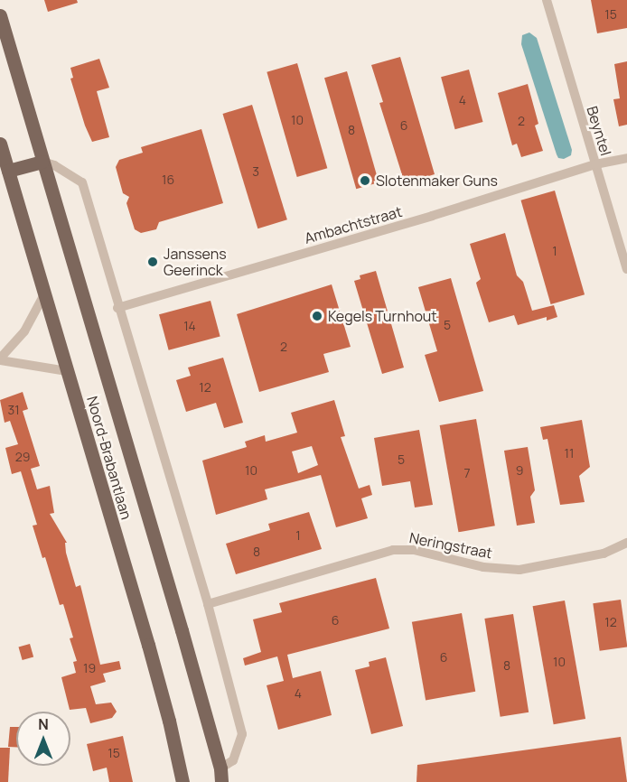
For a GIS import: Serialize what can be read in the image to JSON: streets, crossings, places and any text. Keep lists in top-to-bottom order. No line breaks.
{"streets":{"main road":["Noord-Brabantlaan"],"street":["Beyntel","Ambachtstraat","Neringstraat"]},"crossings":[["Beyntel","Ambachtstraat"],["Ambachtstraat","Noord-Brabantlaan"],["Noord-Brabantlaan","Neringstraat"]],"places":["Slotenmaker Guns","Janssens Geerinck","Kegels Turnhout"],"house_numbers":["15","4","10","2","6","8","3","16","1","5","14","2","12","31","11","29","5","10","9","7","1","8","6","12","6","10","8","19","4","15"],"north":"top"}
